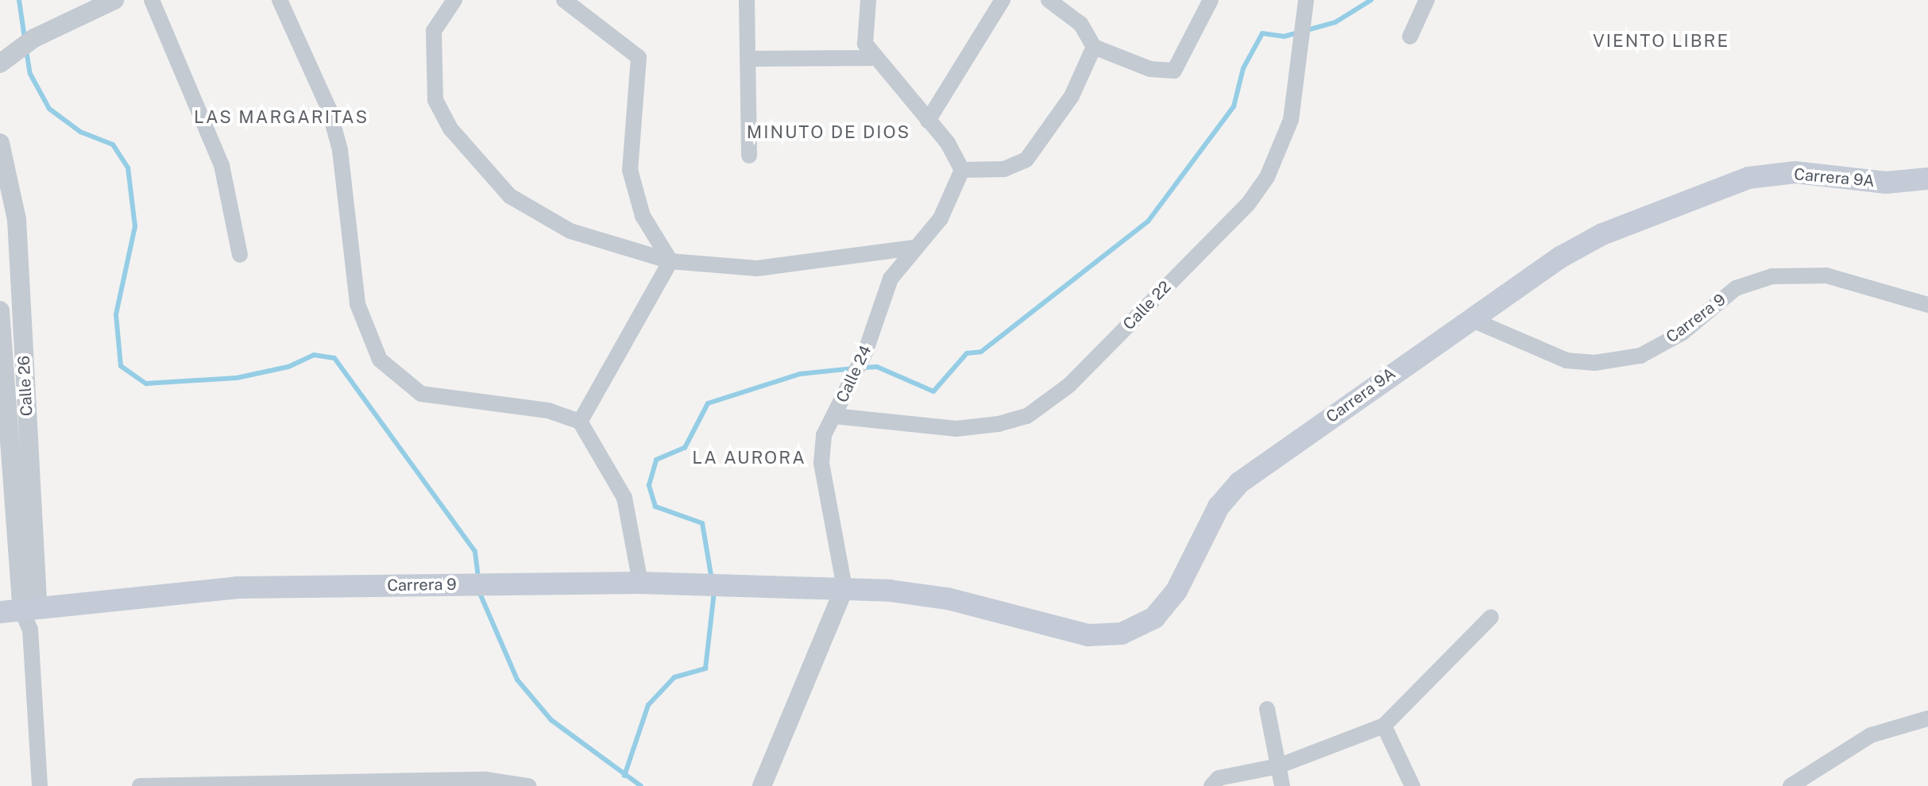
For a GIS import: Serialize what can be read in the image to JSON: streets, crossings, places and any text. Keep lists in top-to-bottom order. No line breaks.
{"streets":{"main road":["Carrera 9A","Carrera 9"],"street":["Calle 22","Calle 24","Calle 26"]},"crossings":[["Carrera 9A","Carrera 9"],["Carrera 9A","Calle 24"],["Calle 22","Calle 24"],["Carrera 9","Calle 24"],["Carrera 9","Calle 26"]],"districts":["VIENTO LIBRE","LAS MARGARITAS","MINUTO DE DIOS","LA AURORA"]}
